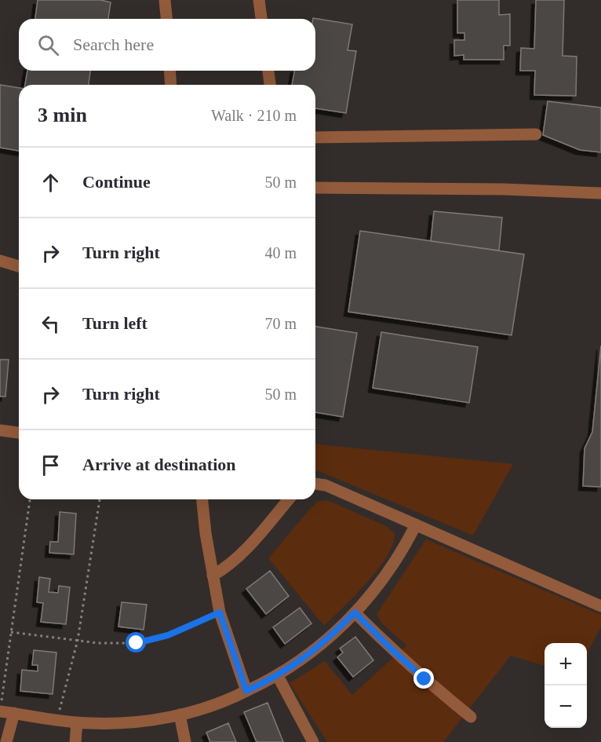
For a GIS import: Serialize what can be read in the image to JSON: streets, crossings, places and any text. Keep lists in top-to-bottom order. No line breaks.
{"page":{"search":"Search here","heading":["3 min","Walk · 210 m"],"list":[["Continue","50 m"],["Turn right","40 m"],["Turn left","70 m"],["Turn right","50 m"],"Arrive at destination"],"map_buttons":["+","−"]}}
